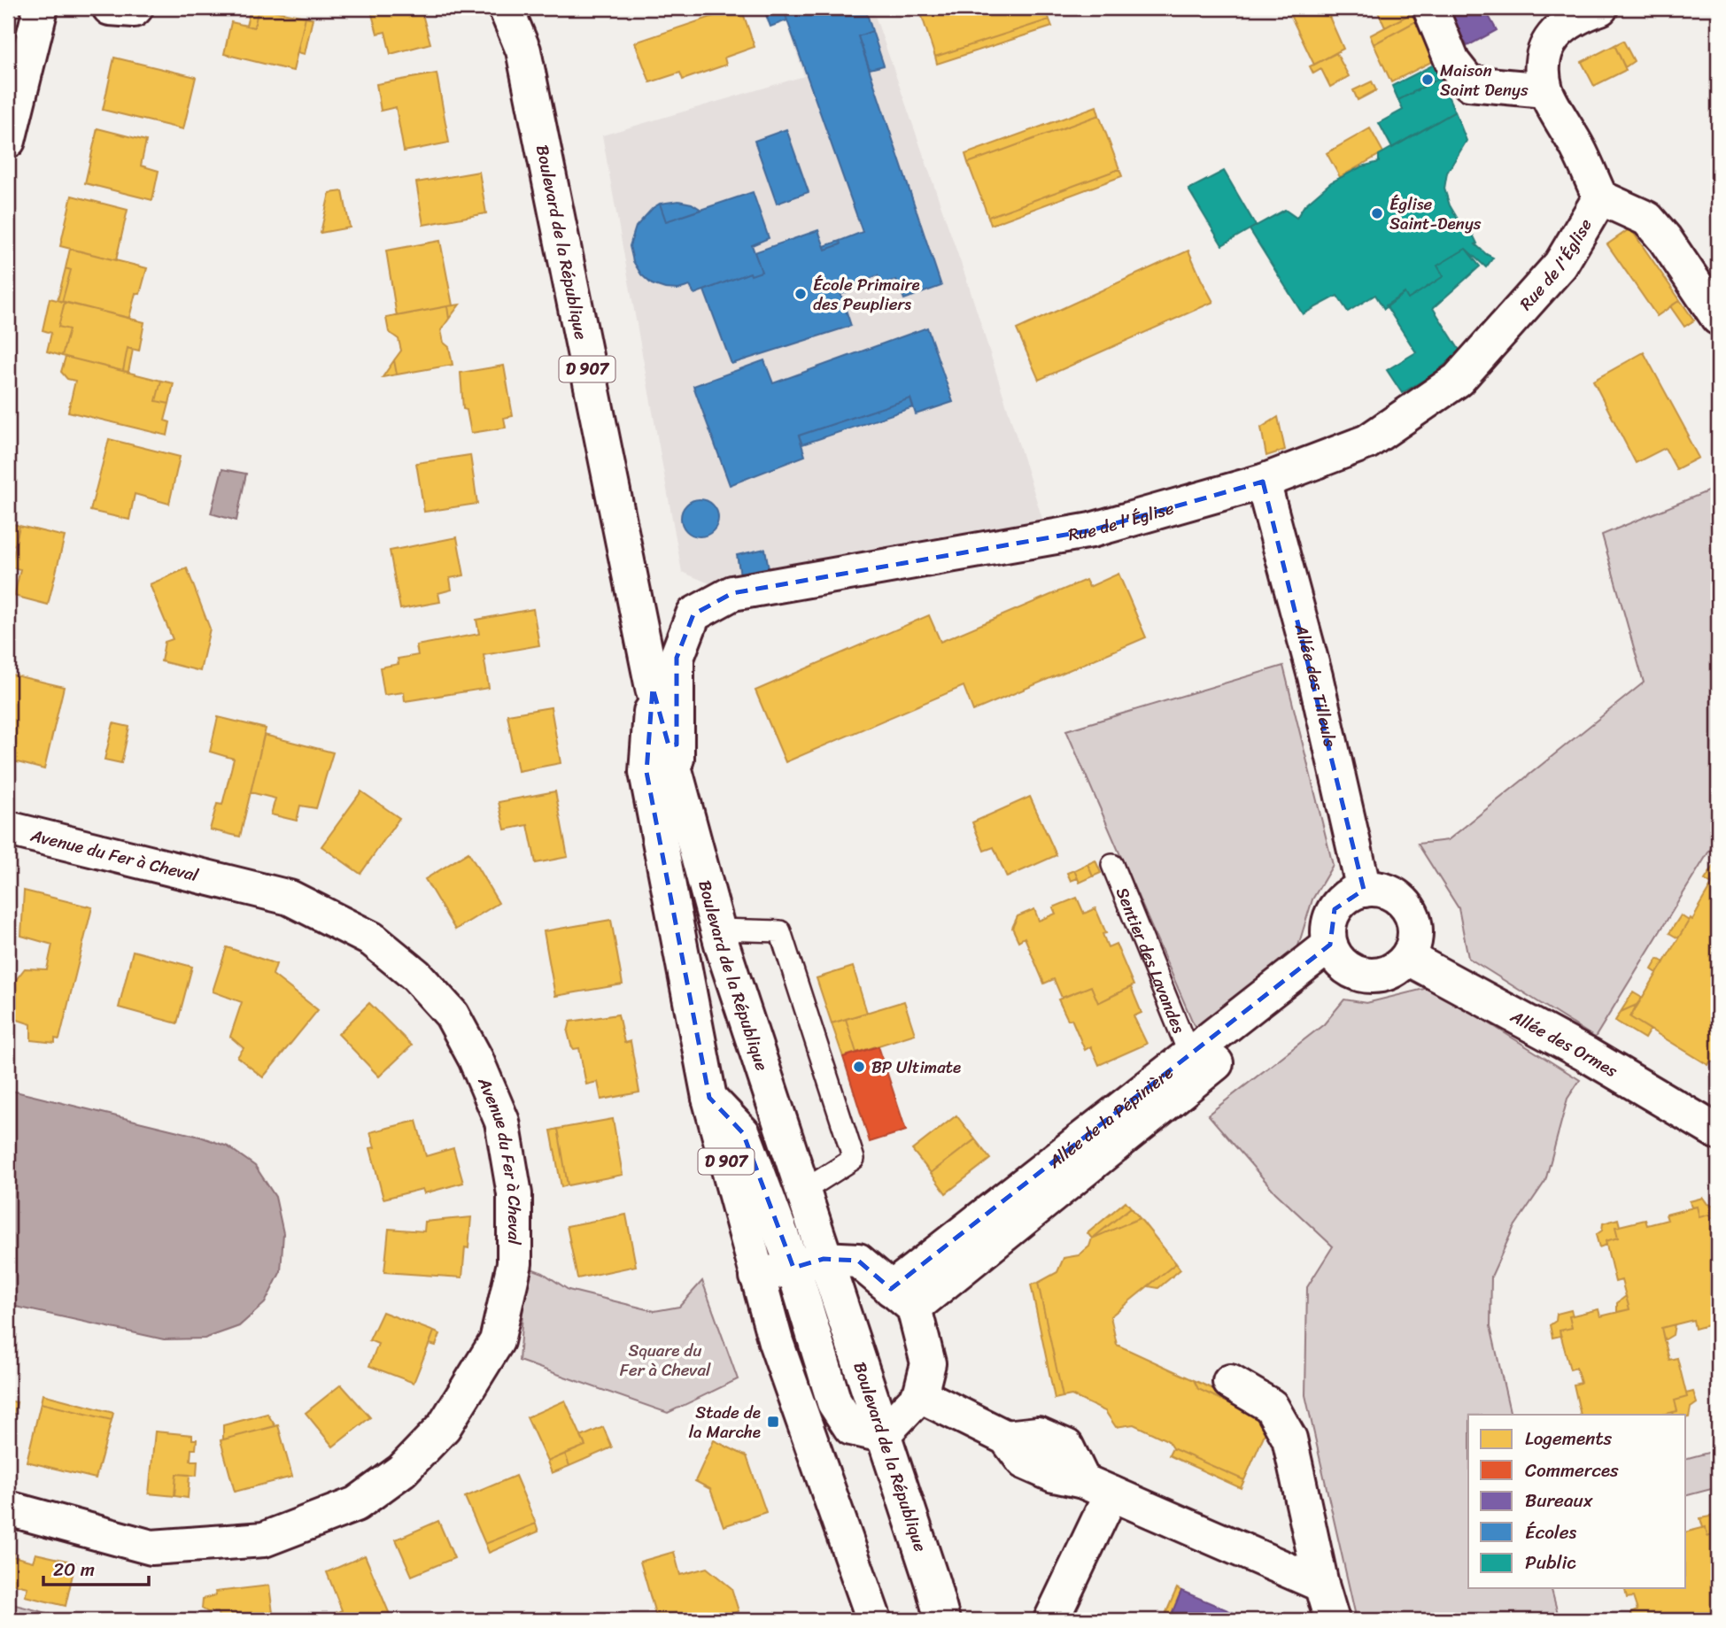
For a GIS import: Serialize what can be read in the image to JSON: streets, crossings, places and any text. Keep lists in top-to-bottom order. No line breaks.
{"streets":{"street":["Boulevard de la République","Rue de l'Église","D 907","Allée des Tilleuls","Avenue du Fer à Cheval","Allée des Ormes","Allée de la Pépinière"],"lane":["Sentier des Lavandes"]},"crossings":[["Boulevard de la République","Rue de l'Église"],["Rue de l'Église","Allée des Tilleuls"],["Allée des Tilleuls","Allée des Ormes"],["Allée des Tilleuls","Allée de la Pépinière"],["Sentier des Lavandes","Allée de la Pépinière"],["Allée des Ormes","Allée de la Pépinière"]],"parks":["Square du Fer à Cheval"],"places":{"other":["Maison Saint Denys","Église Saint-Denys","École Primaire des Peupliers","BP Ultimate"],"transit":["Stade de la Marche"]},"legend":["Logements","Commerces","Bureaux","Écoles","Public"],"scale_bar":"20 m"}
